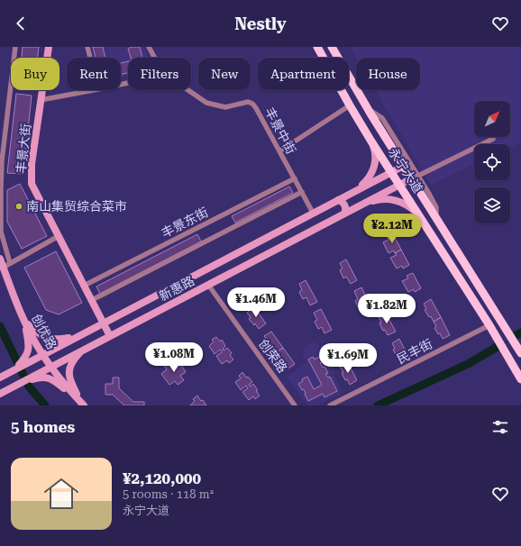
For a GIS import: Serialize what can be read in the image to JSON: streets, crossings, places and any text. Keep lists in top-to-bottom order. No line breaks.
{"streets":{"main road":["丰景大街","永宁大道","新惠路","创优路"],"street":["丰景中街","丰景东街","民丰街","创荣路"]},"crossings":[["丰景中街","丰景东街"],["丰景中街","新惠路"],["丰景大街","丰景东街"],["丰景大街","新惠路"],["永宁大道","新惠路"],["永宁大道","民丰街"],["新惠路","创优路"],["新惠路","创荣路"]],"places":["南山集贸综合菜市"],"north":"top right","page":{"header":"Nestly","chip":["Buy","Rent","Filters","New","Apartment","House"],"price":["¥2.12M","¥1.46M","¥1.82M","¥1.08M","¥1.69M"],"heading":"5 homes","list":[{"name":"¥2,120,000","note":"5 rooms · 118 m² · 永宁大道"}]}}
